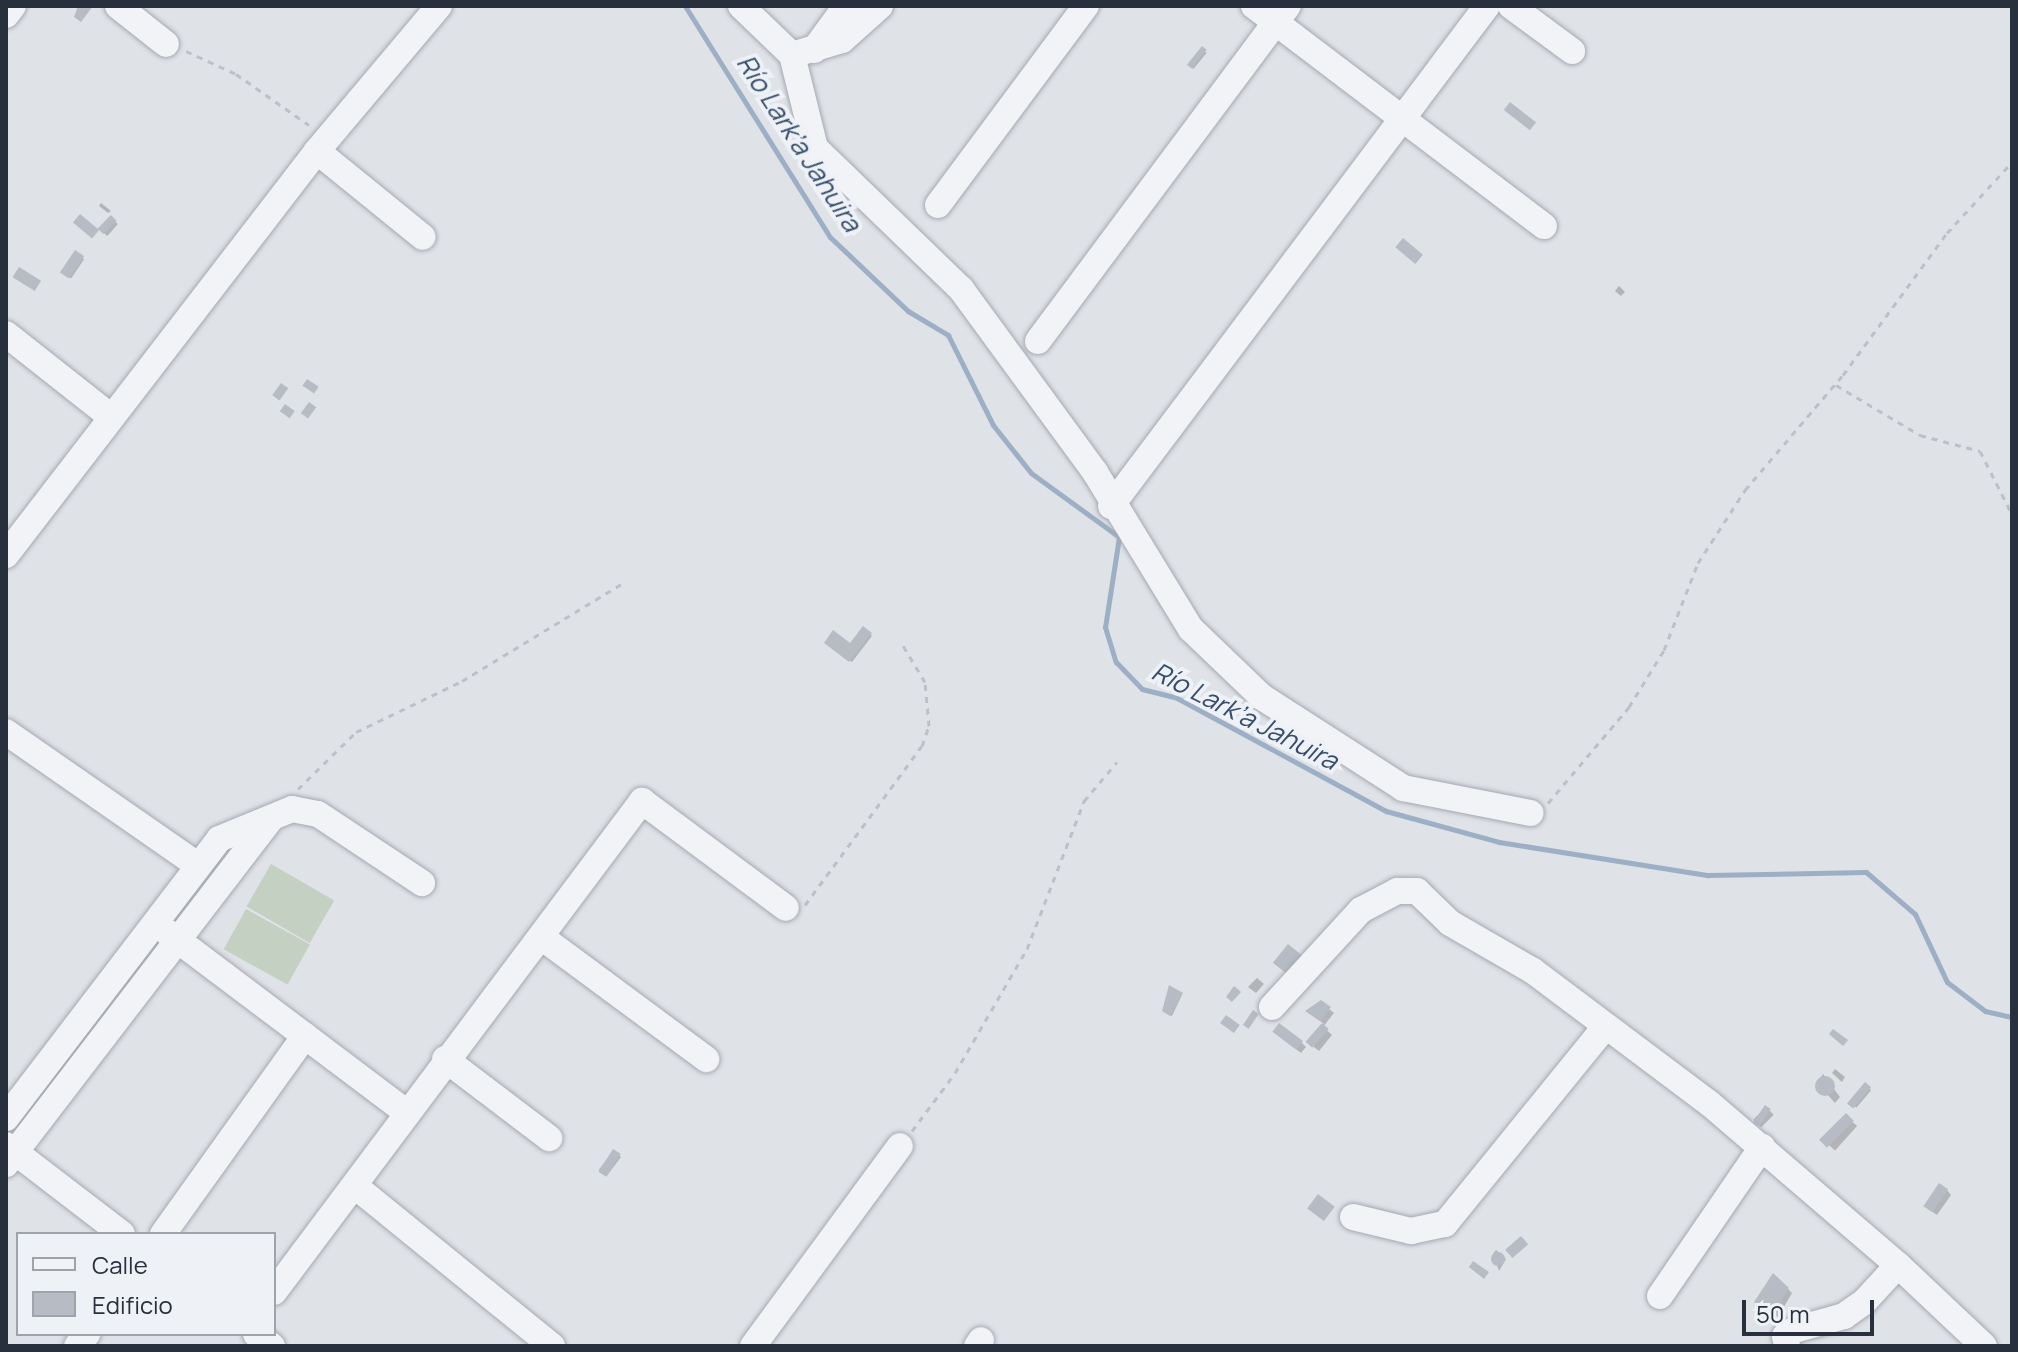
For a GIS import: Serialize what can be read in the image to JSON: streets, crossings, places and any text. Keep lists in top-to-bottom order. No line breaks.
{"water":["Río Lark’a Jahuira"],"legend":["Calle","Edificio"],"scale_bar":"50 m"}
